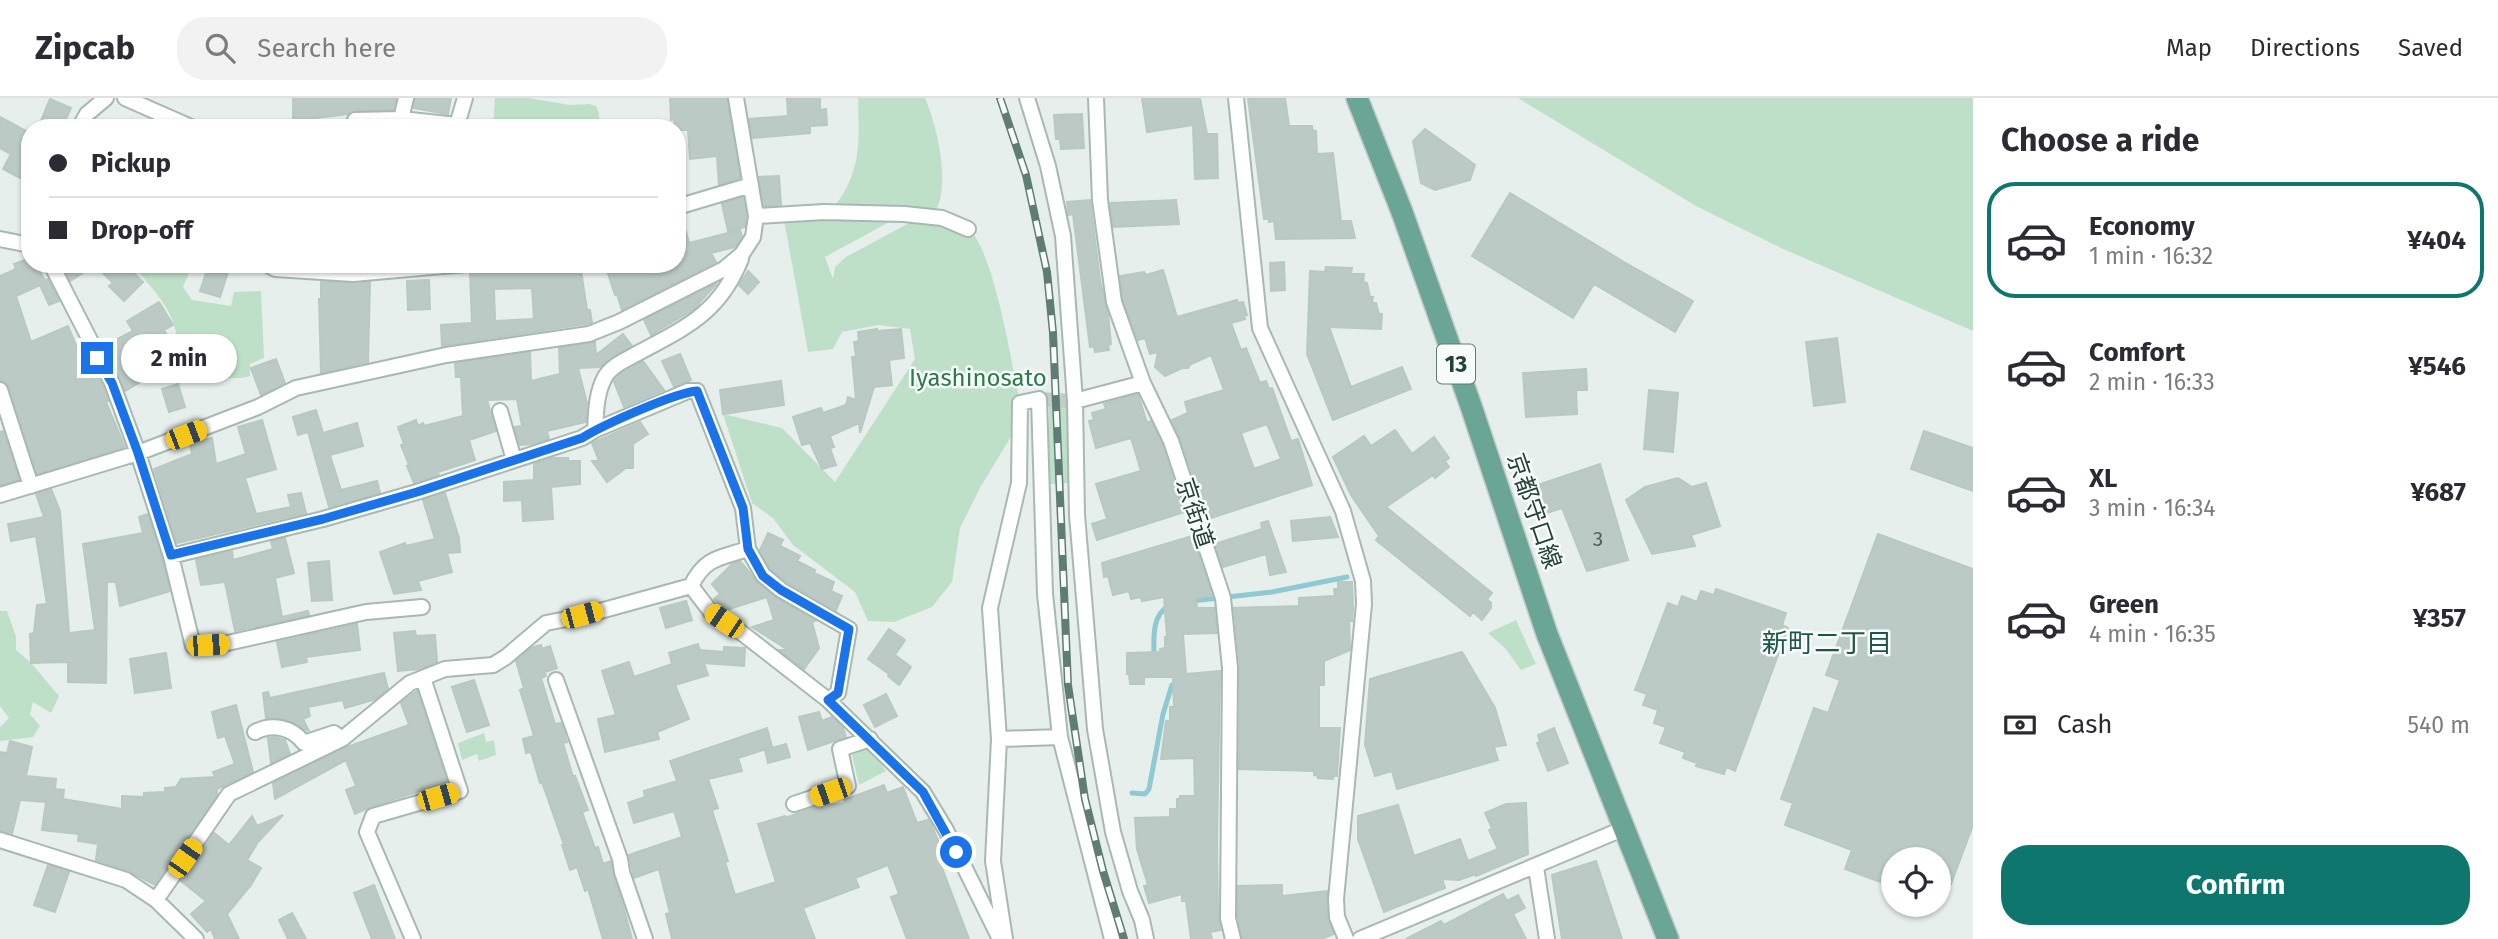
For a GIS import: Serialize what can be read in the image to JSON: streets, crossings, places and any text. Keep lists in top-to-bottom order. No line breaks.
{"streets":{"main road":["13","京都守口線"],"street":["京街道"]},"districts":["新町二丁目"],"parks":["Iyashinosato"],"house_numbers":["3"],"page":{"header":"Zipcab","search":"Search here","nav":["Map","Directions","Saved"],"heading":"Choose a ride","banner":["Pickup","Drop-off"],"list":[{"name":"Economy","note":"1 min · 16:32","value":"¥404"},{"name":"Comfort","note":"2 min · 16:33","value":"¥546"},{"name":"XL","note":"3 min · 16:34","value":"¥687"},{"name":"Green","note":"4 min · 16:35","value":"¥357"}],"bubble":"2 min","pay":["Cash","540 m"],"buttons":"Confirm"}}
